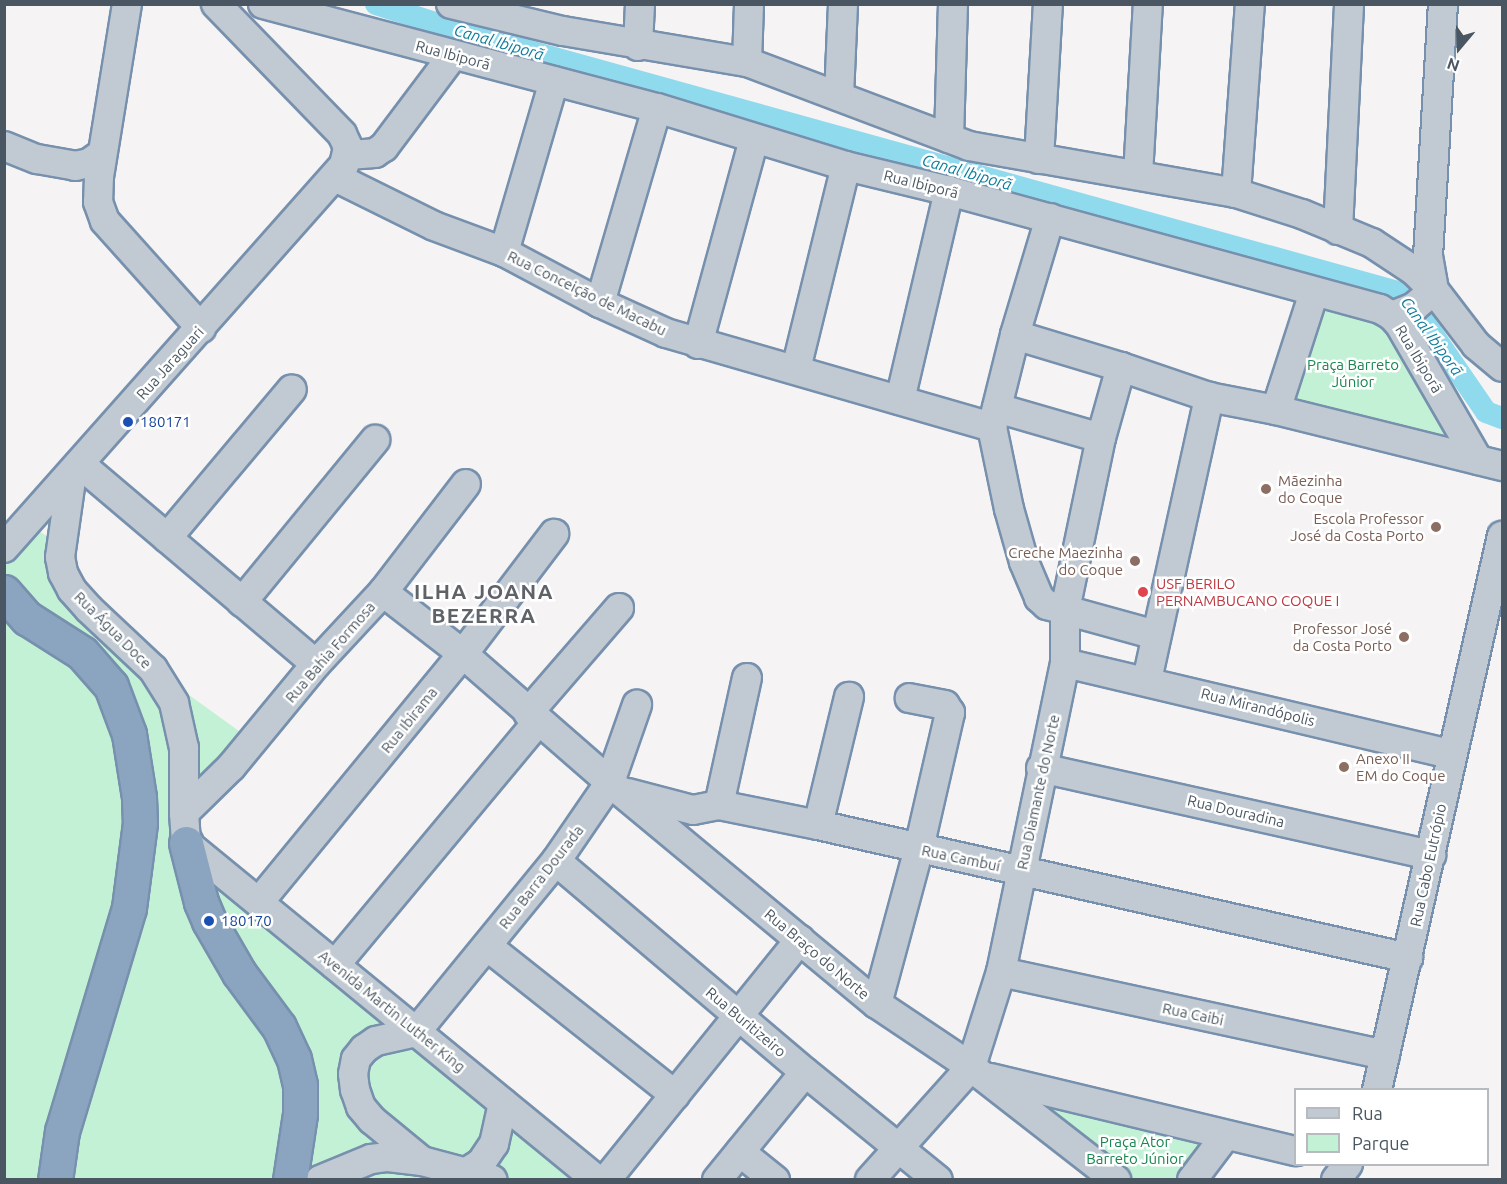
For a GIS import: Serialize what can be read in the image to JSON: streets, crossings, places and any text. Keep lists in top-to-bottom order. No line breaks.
{"streets":{"street":["Rua Ibiporã","Rua Conceição de Macabu","Rua Jaraguari","Rua Água Doce","Rua Bahia Formosa","Rua Mirandópolis","Rua Ibirama","Rua Diamante do Norte","Rua Douradina","Rua Cambuí","Rua Cabo Eutrópio","Rua Barra Dourada","Rua Braço do Norte","Avenida Martin Luther King","Rua Caibi","Rua Buritizeiro"]},"crossings":[["Rua Conceição de Macabu","Rua Jaraguari"],["Rua Conceição de Macabu","Rua Diamante do Norte"],["Rua Jaraguari","Rua Água Doce"],["Rua Água Doce","Rua Bahia Formosa"],["Rua Água Doce","Avenida Martin Luther King"],["Rua Bahia Formosa","Rua Braço do Norte"],["Rua Bahia Formosa","Avenida Martin Luther King"],["Rua Mirandópolis","Rua Diamante do Norte"],["Rua Mirandópolis","Rua Cabo Eutrópio"],["Rua Ibirama","Rua Braço do Norte"],["Rua Ibirama","Avenida Martin Luther King"],["Rua Diamante do Norte","Rua Douradina"],["Rua Diamante do Norte","Rua Cambuí"],["Rua Diamante do Norte","Rua Braço do Norte"],["Rua Diamante do Norte","Rua Caibi"],["Rua Diamante do Norte","Rua Buritizeiro"],["Rua Douradina","Rua Cabo Eutrópio"],["Rua Cambuí","Rua Cabo Eutrópio"],["Rua Cambuí","Rua Barra Dourada"],["Rua Cambuí","Rua Braço do Norte"],["Rua Cabo Eutrópio","Rua Caibi"],["Rua Barra Dourada","Rua Braço do Norte"],["Rua Barra Dourada","Avenida Martin Luther King"],["Rua Barra Dourada","Rua Buritizeiro"]],"districts":["ILHA JOANA BEZERRA"],"water":["Canal Ibiporã"],"parks":["Praça Barreto Júnior","Praça Ator Barreto Júnior"],"places":["180171","Mãezinha do Coque","Escola Professor José da Costa Porto","Creche Maezinha do Coque","USF BERILO PERNAMBUCANO COQUE I","Professor José da Costa Porto","Anexo II EM do Coque","180170"],"legend":["Rua","Parque"],"north":"bottom"}
